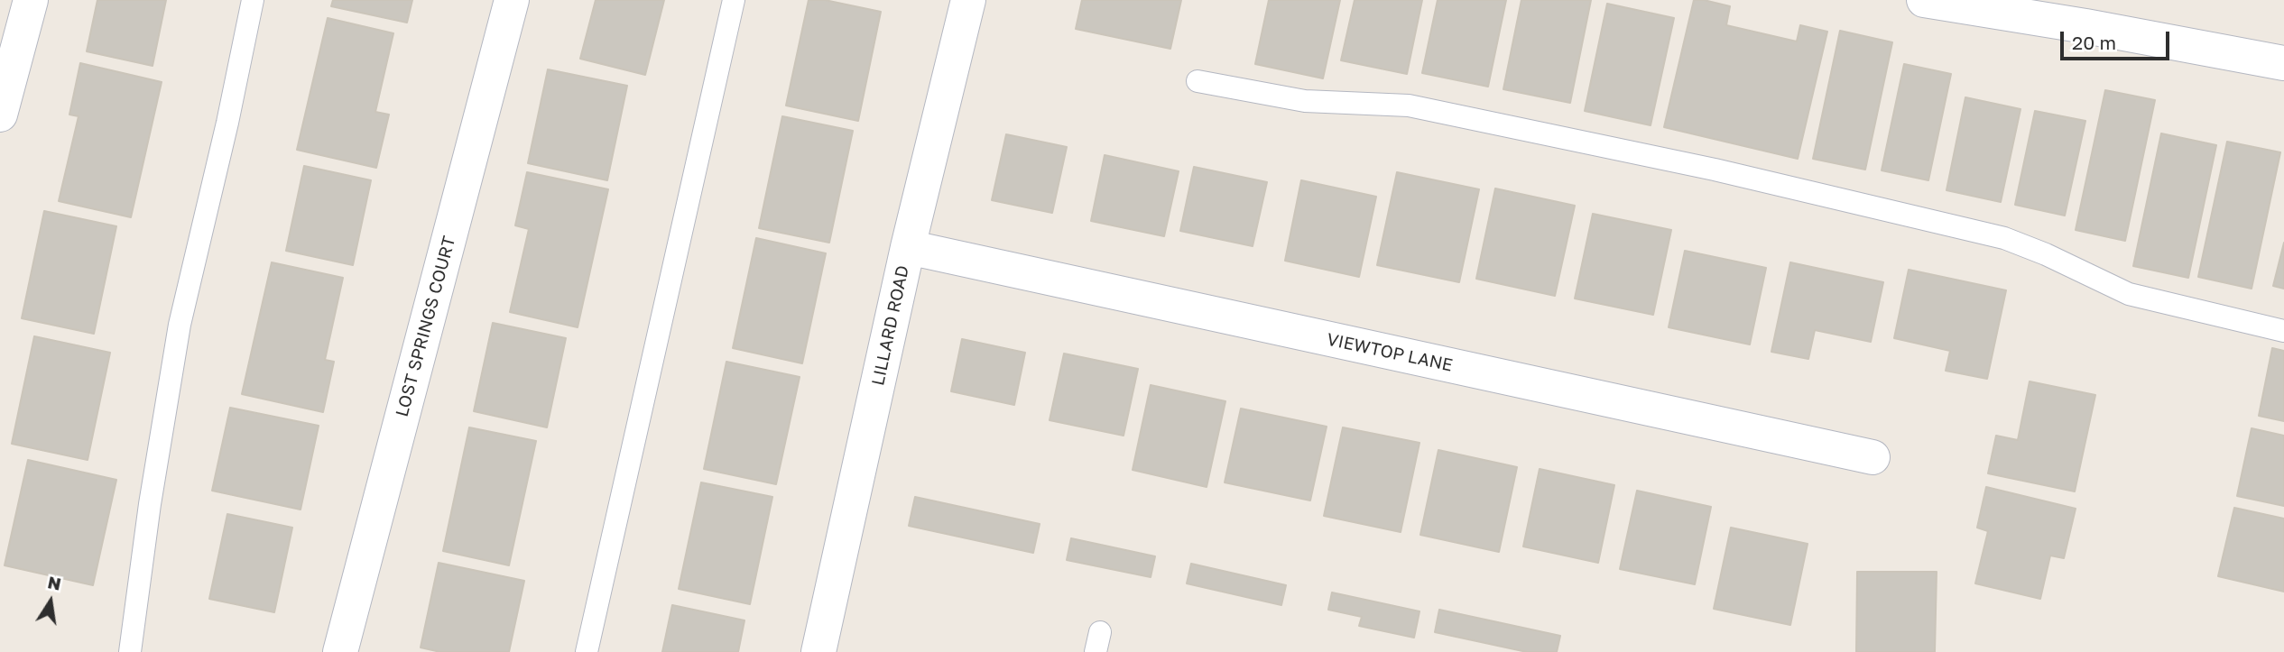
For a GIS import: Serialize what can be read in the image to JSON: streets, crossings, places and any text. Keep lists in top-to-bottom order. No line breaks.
{"streets":{"street":["LILLARD ROAD","LOST SPRINGS COURT","VIEWTOP LANE"]},"crossings":[["LILLARD ROAD","VIEWTOP LANE"]],"scale_bar":"20 m","north":"top"}
